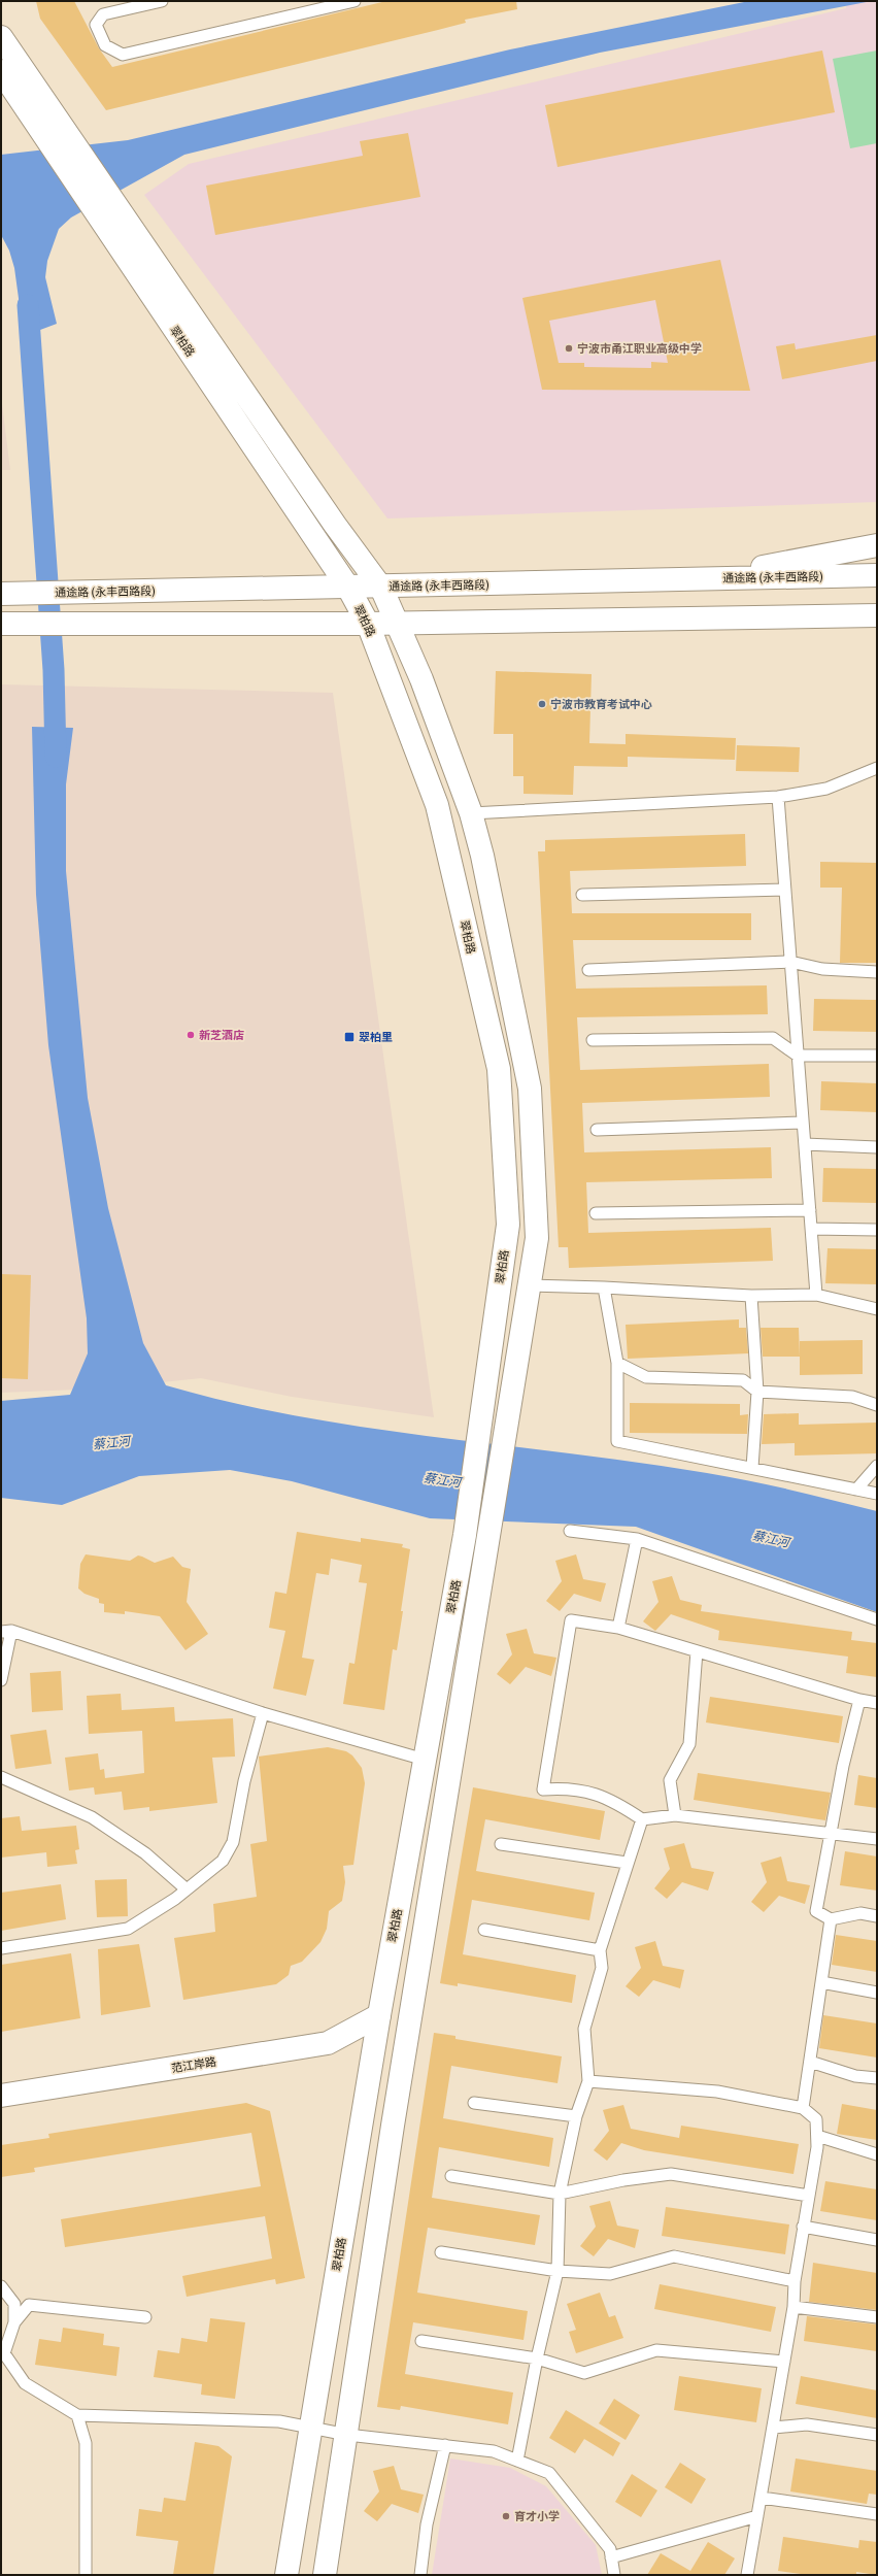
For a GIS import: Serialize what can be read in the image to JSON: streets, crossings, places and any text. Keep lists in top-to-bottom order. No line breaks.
{"streets":{"main road":["翠柏路","通途路 (永丰西路段)","范江岸路"]},"crossings":[["翠柏路","通途路 (永丰西路段)"],["翠柏路","范江岸路"]],"water":["蔡江河"],"places":{"other":["宁波市甬江职业高级中学","宁波市教育考试中心","新芝酒店","育才小学"],"transit":["翠柏里"]}}
